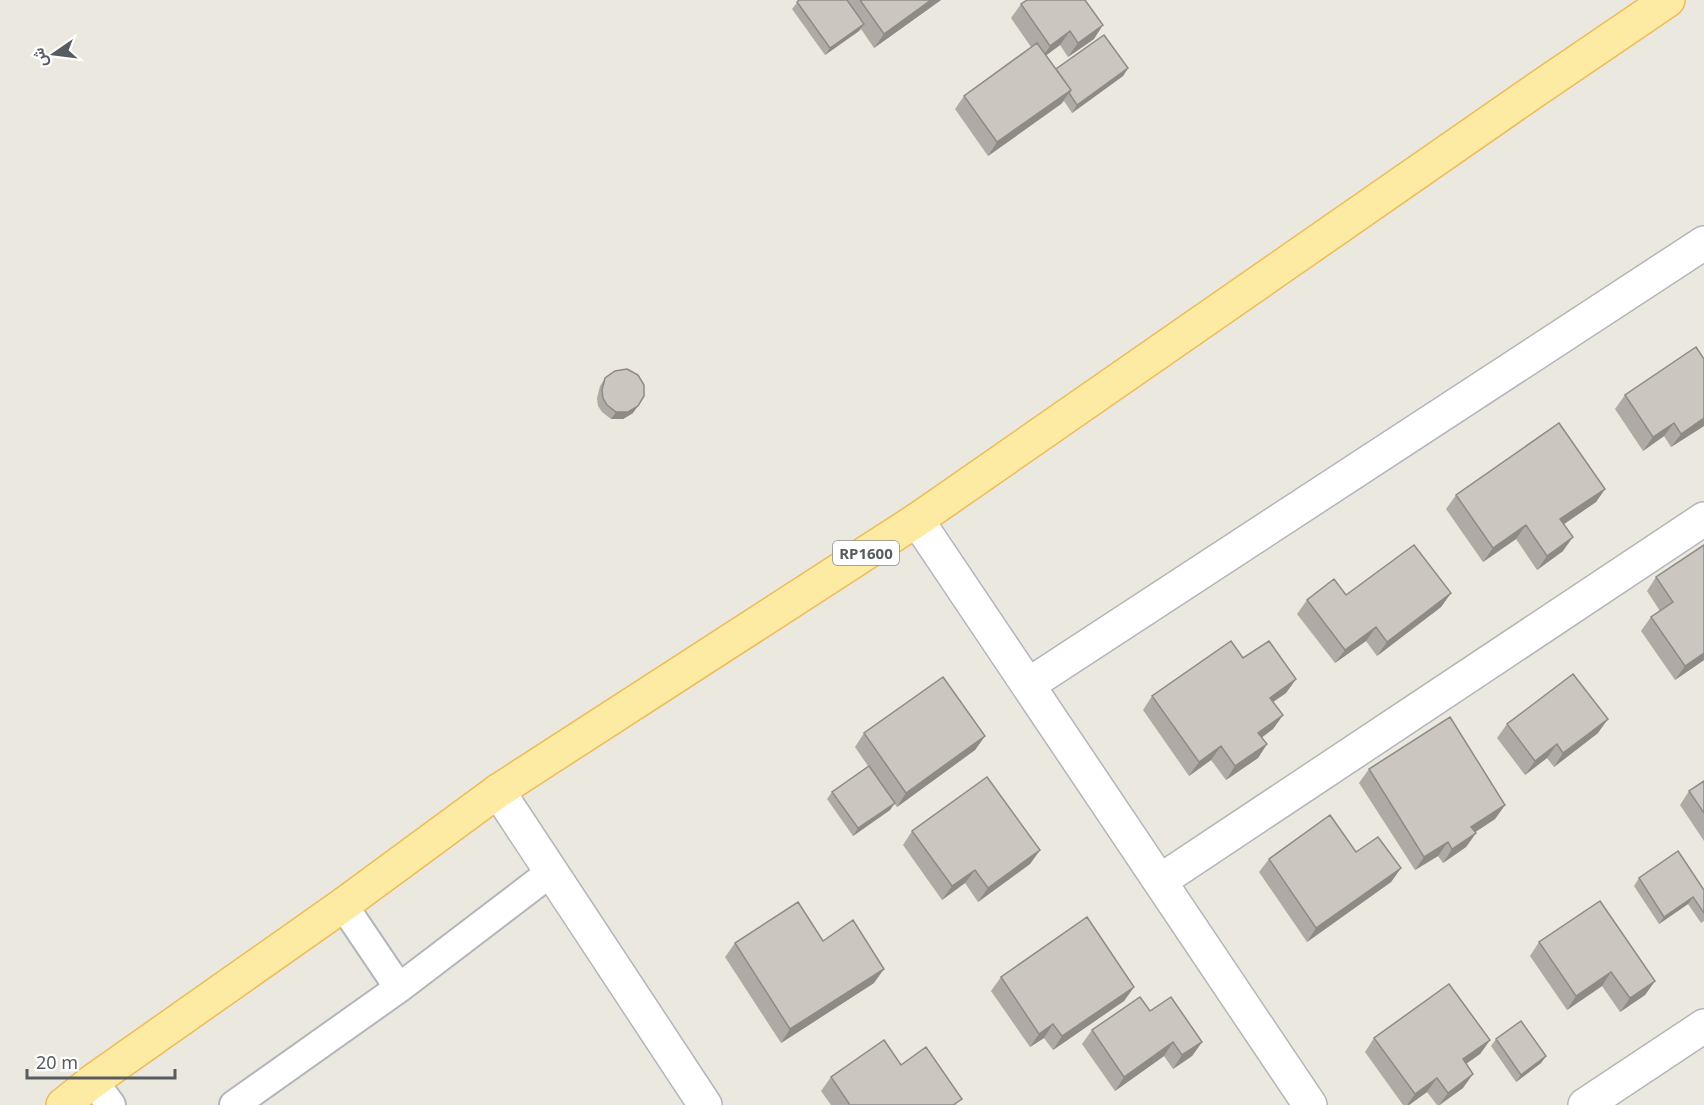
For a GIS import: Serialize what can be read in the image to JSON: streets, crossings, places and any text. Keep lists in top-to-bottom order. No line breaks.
{"streets":{"main road":["RP1600"]},"scale_bar":"20 m","north":"left"}
